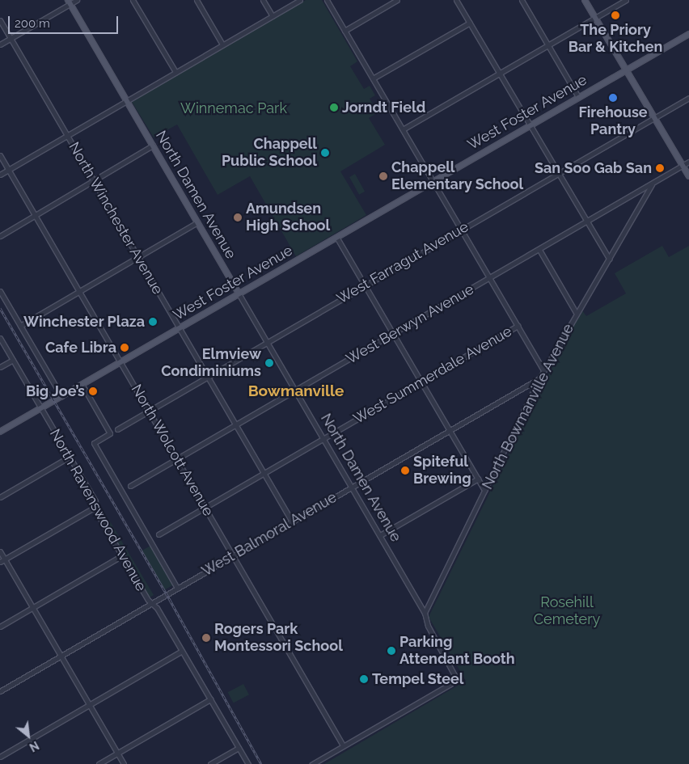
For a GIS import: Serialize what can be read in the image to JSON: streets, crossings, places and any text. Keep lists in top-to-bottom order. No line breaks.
{"streets":{"main road":["West Foster Avenue","North Damen Avenue"],"street":["North Winchester Avenue","West Farragut Avenue","West Berwyn Avenue","West Summerdale Avenue","North Bowmanville Avenue","North Wolcott Avenue","North Ravenswood Avenue","West Balmoral Avenue"]},"crossings":[["West Foster Avenue","North Damen Avenue"],["West Foster Avenue","North Winchester Avenue"],["West Foster Avenue","North Wolcott Avenue"],["West Foster Avenue","North Ravenswood Avenue"],["North Damen Avenue","West Farragut Avenue"],["North Damen Avenue","West Berwyn Avenue"],["North Damen Avenue","West Summerdale Avenue"],["North Damen Avenue","North Bowmanville Avenue"],["North Damen Avenue","North Wolcott Avenue"],["North Damen Avenue","West Balmoral Avenue"],["North Winchester Avenue","West Farragut Avenue"],["North Winchester Avenue","West Berwyn Avenue"],["North Winchester Avenue","West Summerdale Avenue"],["North Winchester Avenue","West Balmoral Avenue"],["West Farragut Avenue","North Wolcott Avenue"],["West Berwyn Avenue","North Bowmanville Avenue"],["West Berwyn Avenue","North Wolcott Avenue"],["West Summerdale Avenue","North Wolcott Avenue"],["North Bowmanville Avenue","West Balmoral Avenue"],["North Wolcott Avenue","West Balmoral Avenue"],["North Ravenswood Avenue","West Balmoral Avenue"]],"districts":["Bowmanville"],"parks":["Winnemac Park","Rosehill Cemetery"],"places":["The Priory Bar & Kitchen","Firehouse Pantry","Jorndt Field","Chappell Public School","San Soo Gab San","Chappell Elementary School","Amundsen High School","Winchester Plaza","Cafe Libra","Elmview Condiminiums","Big Joe’s","Spiteful Brewing","Rogers Park Montessori School","Parking Attendant Booth","Tempel Steel"],"scale_bar":"200 m","north":"bottom right"}
